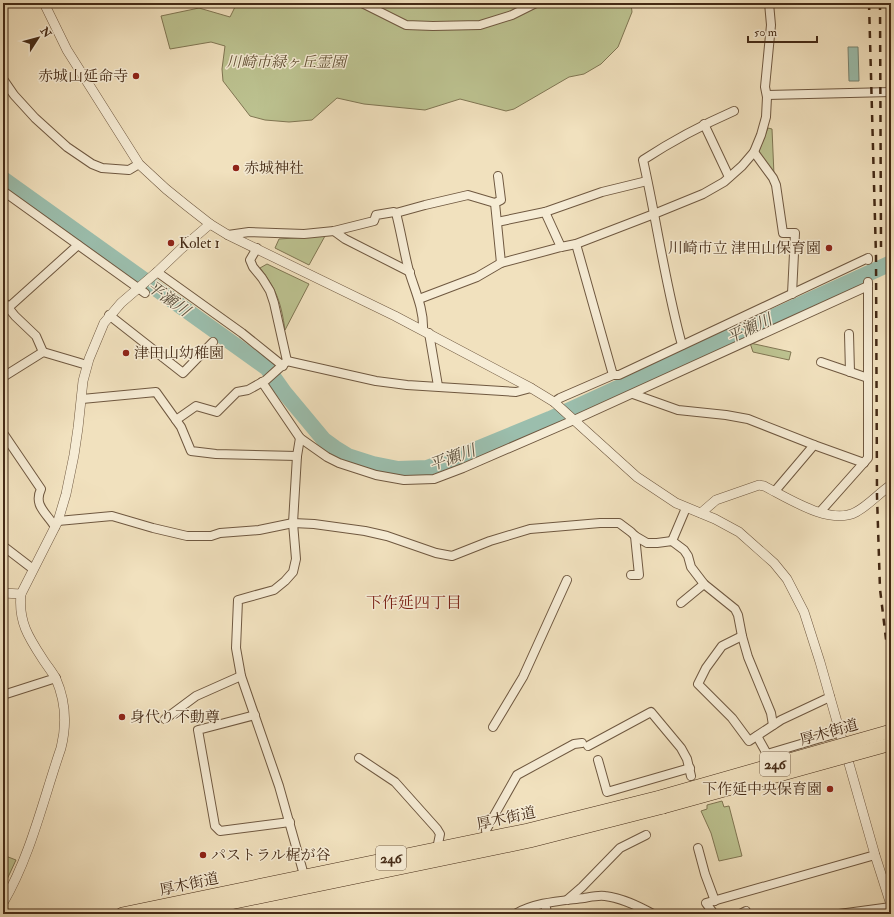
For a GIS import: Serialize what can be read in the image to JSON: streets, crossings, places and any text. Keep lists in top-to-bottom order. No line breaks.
{"streets":{"highway":["厚木街道","246"]},"districts":["下作延四丁目"],"water":["平瀬川"],"parks":["川崎市緑ヶ丘霊園"],"places":["赤城山延命寺","赤城神社","Kolet 1","川崎市立 津田山保育園","津田山幼稚園","身代り不動尊","下作延中央保育園","パストラル梶が谷"],"scale_bar":"50 m","north":"top right"}
